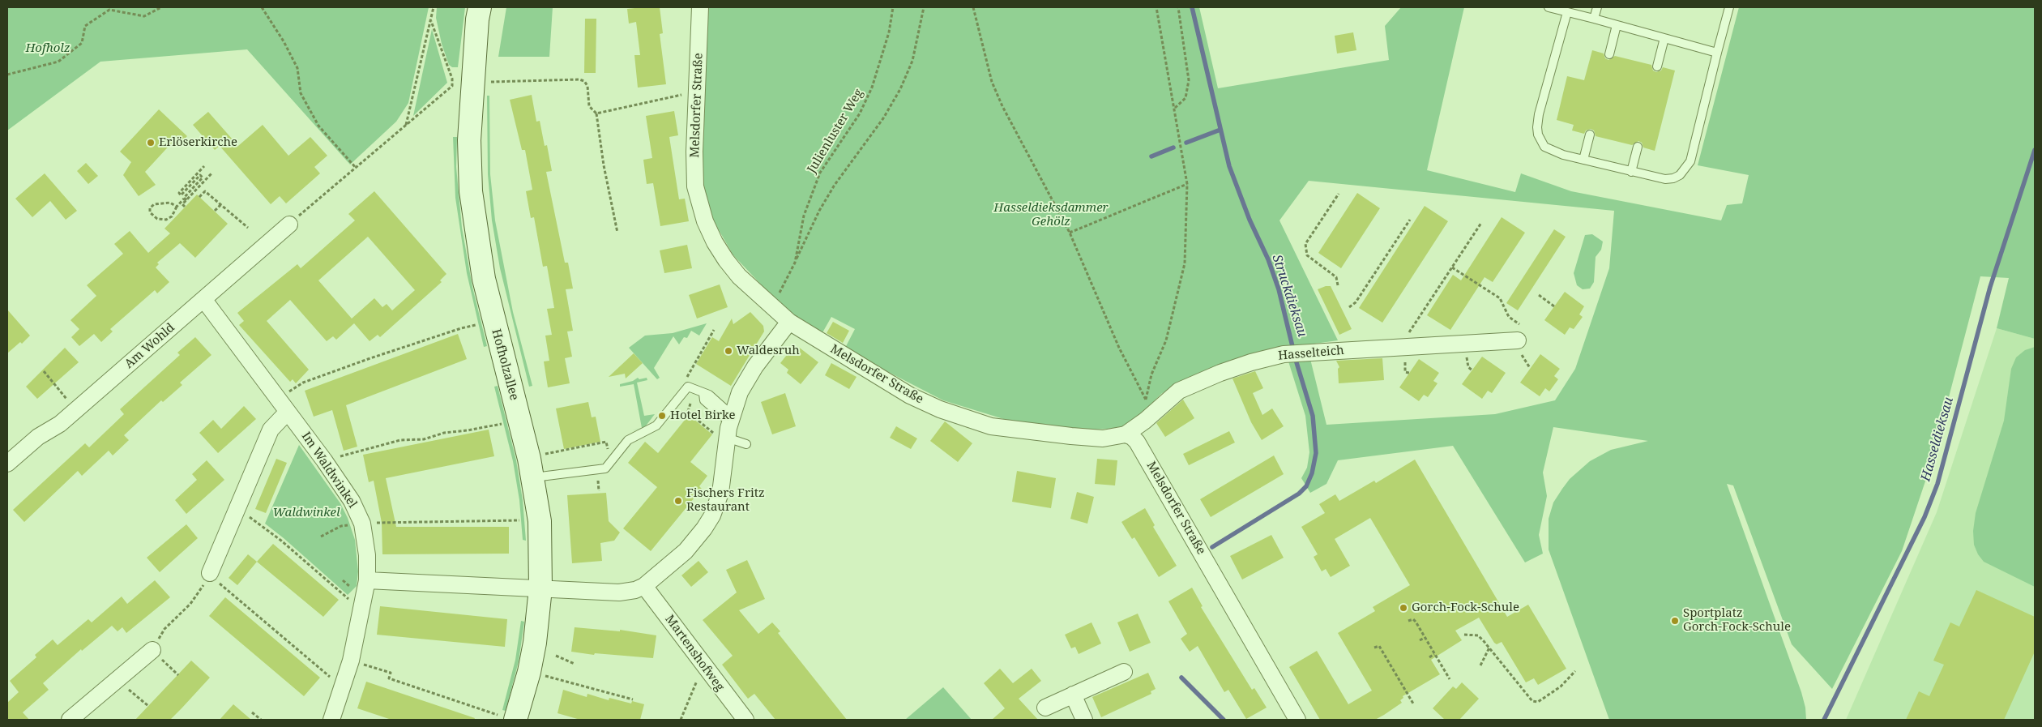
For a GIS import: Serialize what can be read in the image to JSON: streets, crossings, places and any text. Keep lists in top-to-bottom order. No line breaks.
{"streets":{"street":["Melsdorfer Straße","Am Wohld","Hasselteich","Hofholzallee","Im Waldwinkel","Martenshofweg"],"path":["Julienluster Weg"]},"crossings":[["Melsdorfer Straße","Julienluster Weg"],["Melsdorfer Straße","Hasselteich"],["Am Wohld","Im Waldwinkel"]],"water":["Struckdieksau","Hasseldieksau"],"parks":["Hofholz","Hasseldieksdammer Gehölz","Waldwinkel"],"places":["Erlöserkirche","Waldesruh","Hotel Birke","Fischers Fritz Restaurant","Gorch-Fock-Schule","Sportplatz Gorch-Fock-Schule"]}
